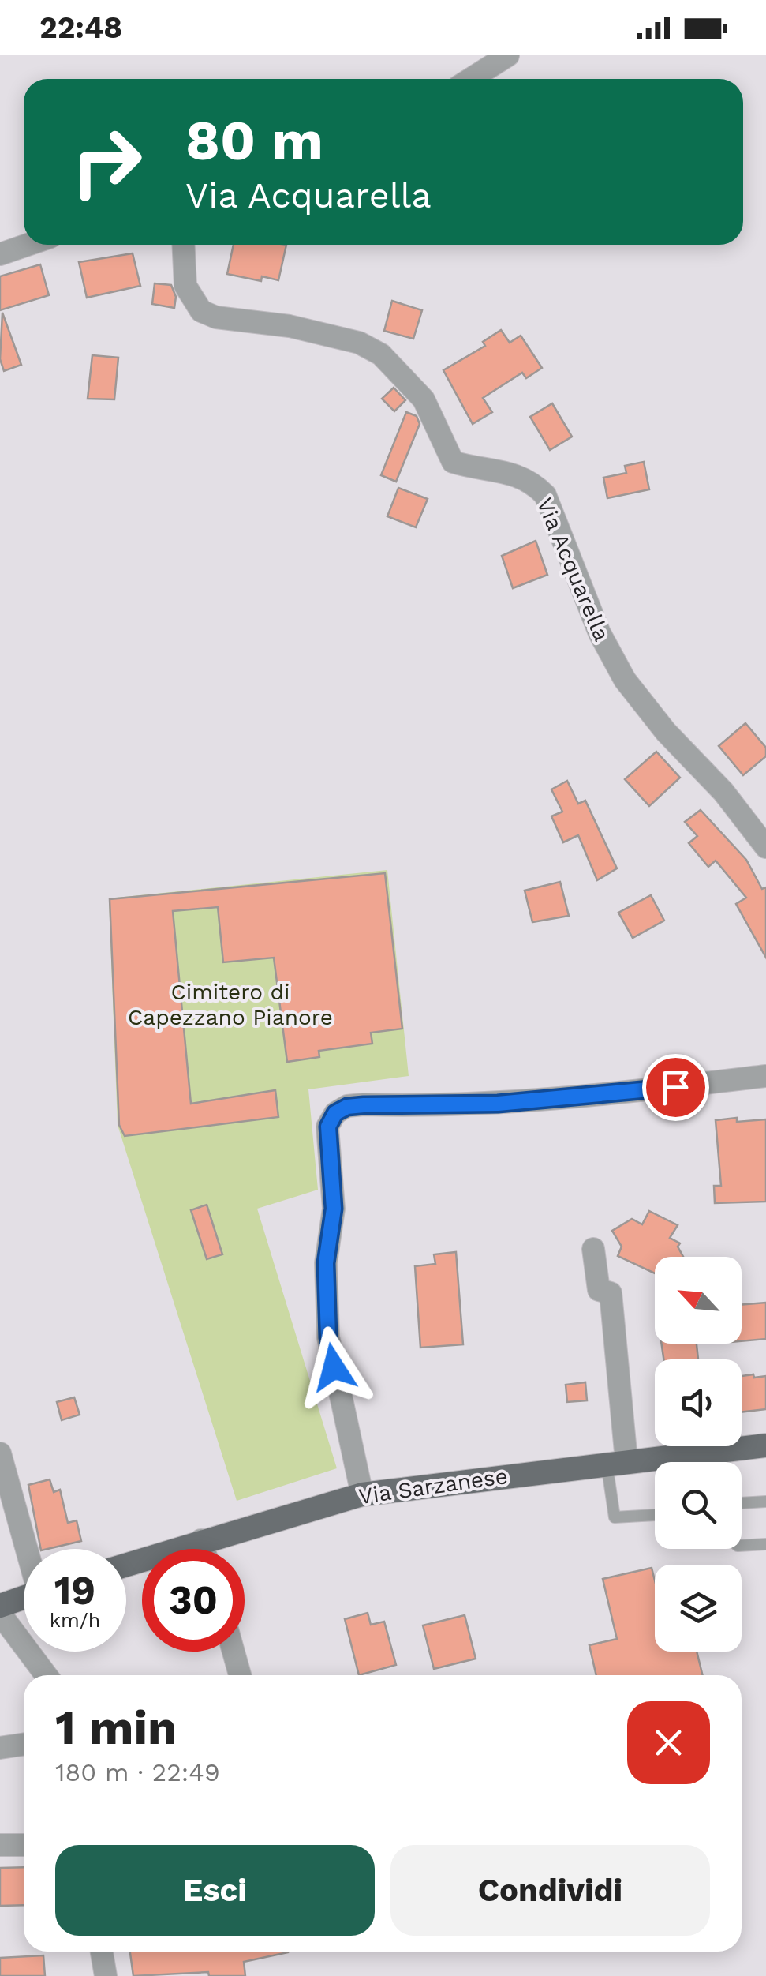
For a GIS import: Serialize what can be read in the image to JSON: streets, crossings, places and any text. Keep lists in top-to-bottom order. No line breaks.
{"streets":{"main road":["Via Sarzanese"],"street":["Via Acquarella"]},"parks":["Cimitero di Capezzano Pianore"],"north":"top left","page":{"status":"22:48","turn":["80 m","Via Acquarella"],"speed":"19 km/h","limit":"30","heading":["1 min","180 m · 22:49"],"buttons":["Esci","Condividi"]}}
